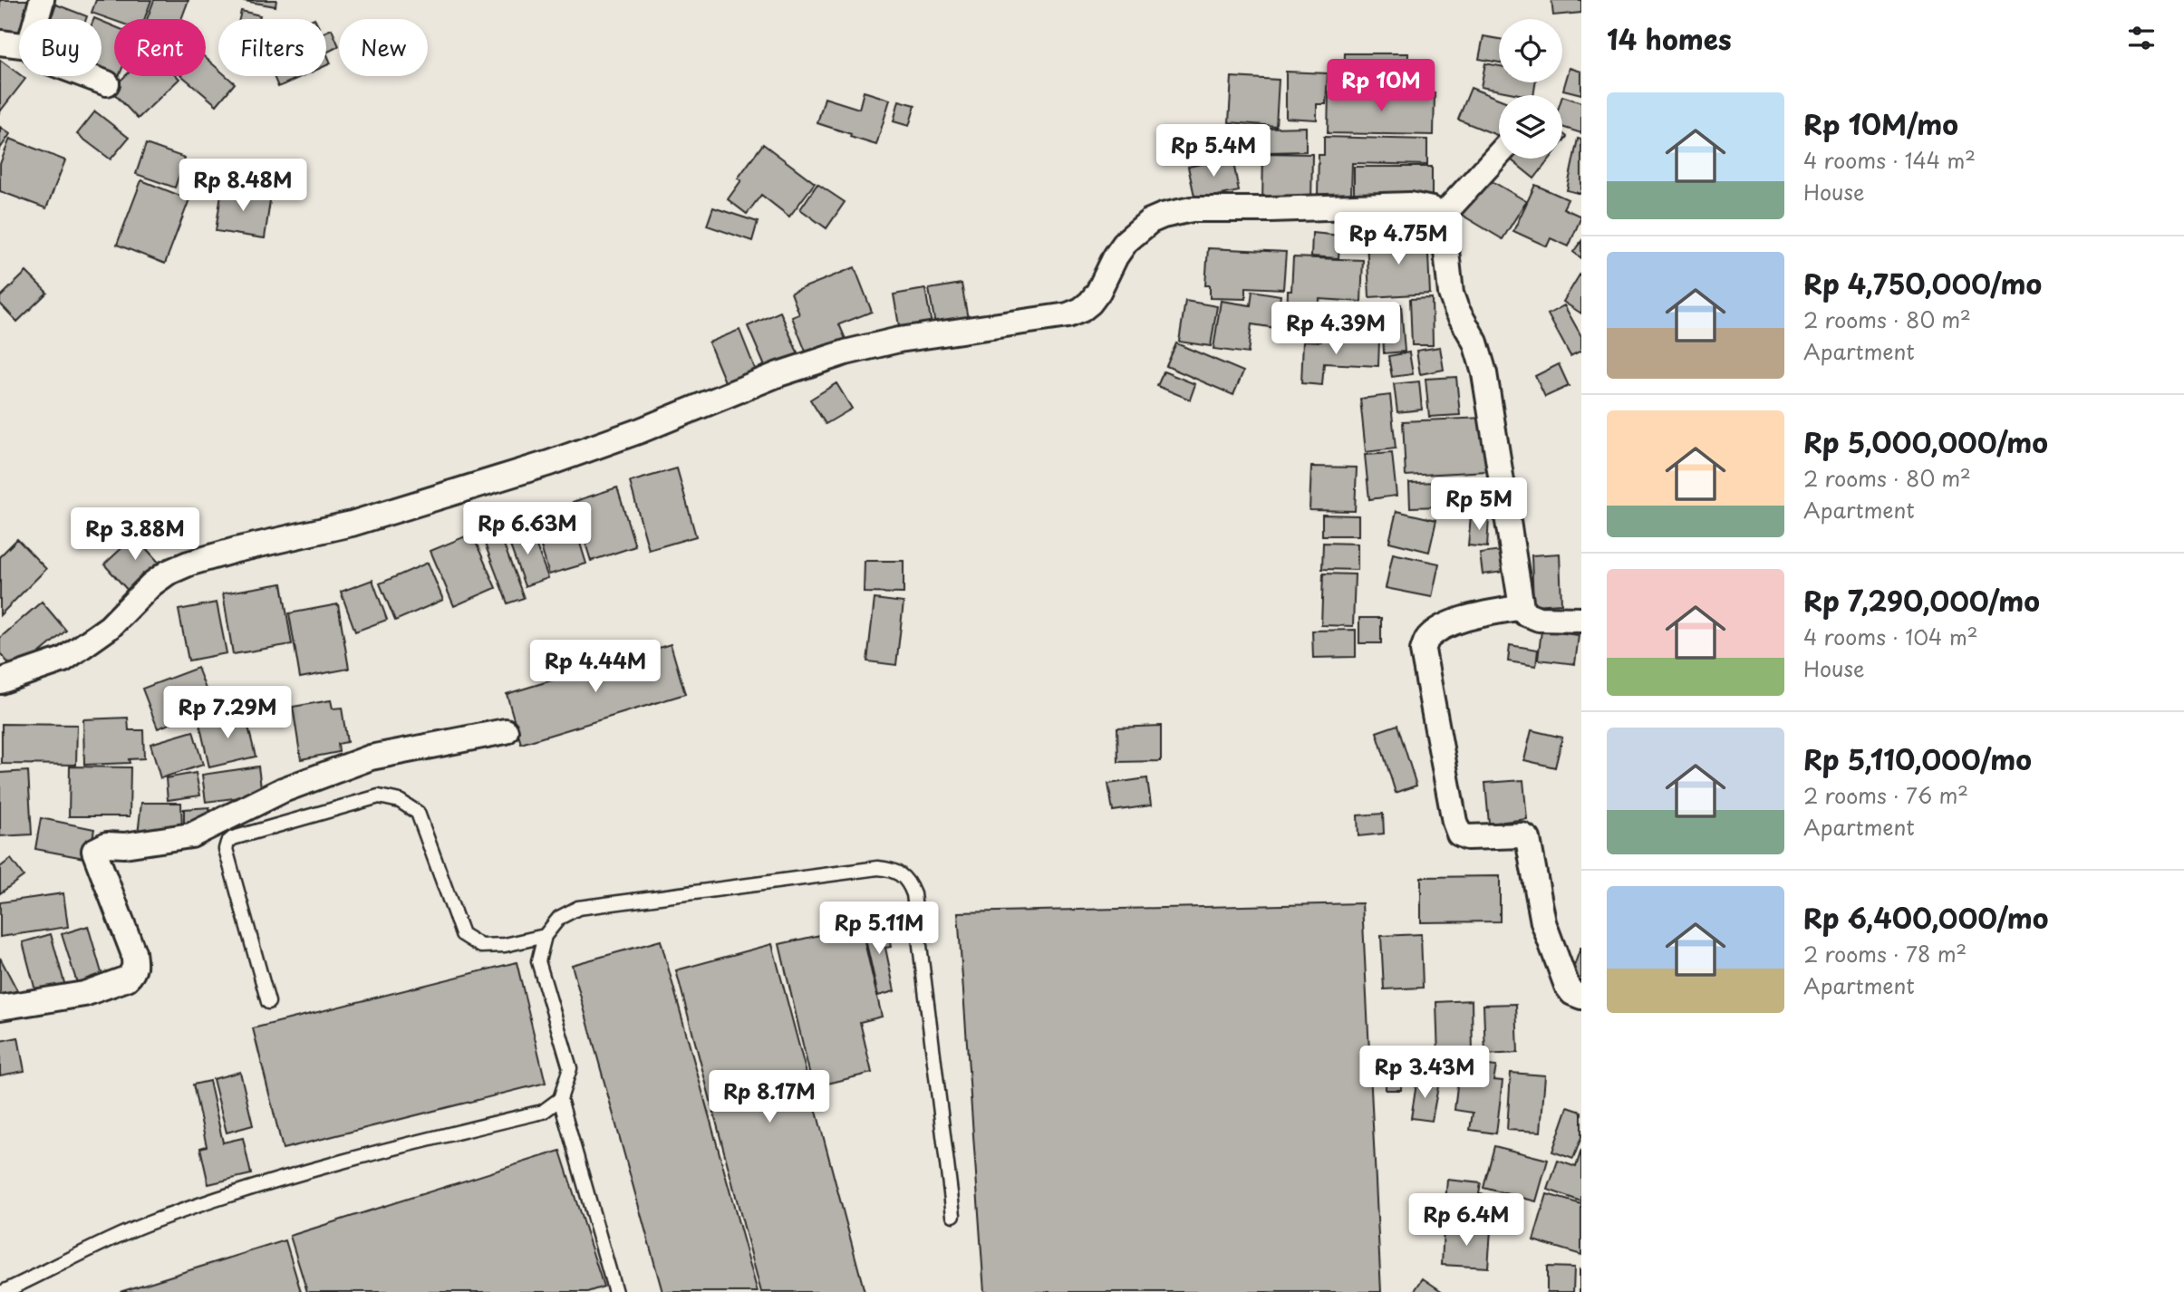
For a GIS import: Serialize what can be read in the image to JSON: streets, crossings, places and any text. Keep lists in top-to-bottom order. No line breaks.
{"page":{"heading":"14 homes","chip":["Buy","Rent","Filters","New"],"price":["Rp 10M","Rp 5.4M","Rp 8.48M","Rp 4.75M","Rp 4.39M","Rp 5M","Rp 6.63M","Rp 3.88M","Rp 4.44M","Rp 7.29M","Rp 5.11M","Rp 3.43M","Rp 8.17M","Rp 6.4M"],"list":[{"name":"Rp 10M/mo","note":"4 rooms · 144 m² · House"},{"name":"Rp 4,750,000/mo","note":"2 rooms · 80 m² · Apartment"},{"name":"Rp 5,000,000/mo","note":"2 rooms · 80 m² · Apartment"},{"name":"Rp 7,290,000/mo","note":"4 rooms · 104 m² · House"},{"name":"Rp 5,110,000/mo","note":"2 rooms · 76 m² · Apartment"},{"name":"Rp 6,400,000/mo","note":"2 rooms · 78 m² · Apartment"}]}}
